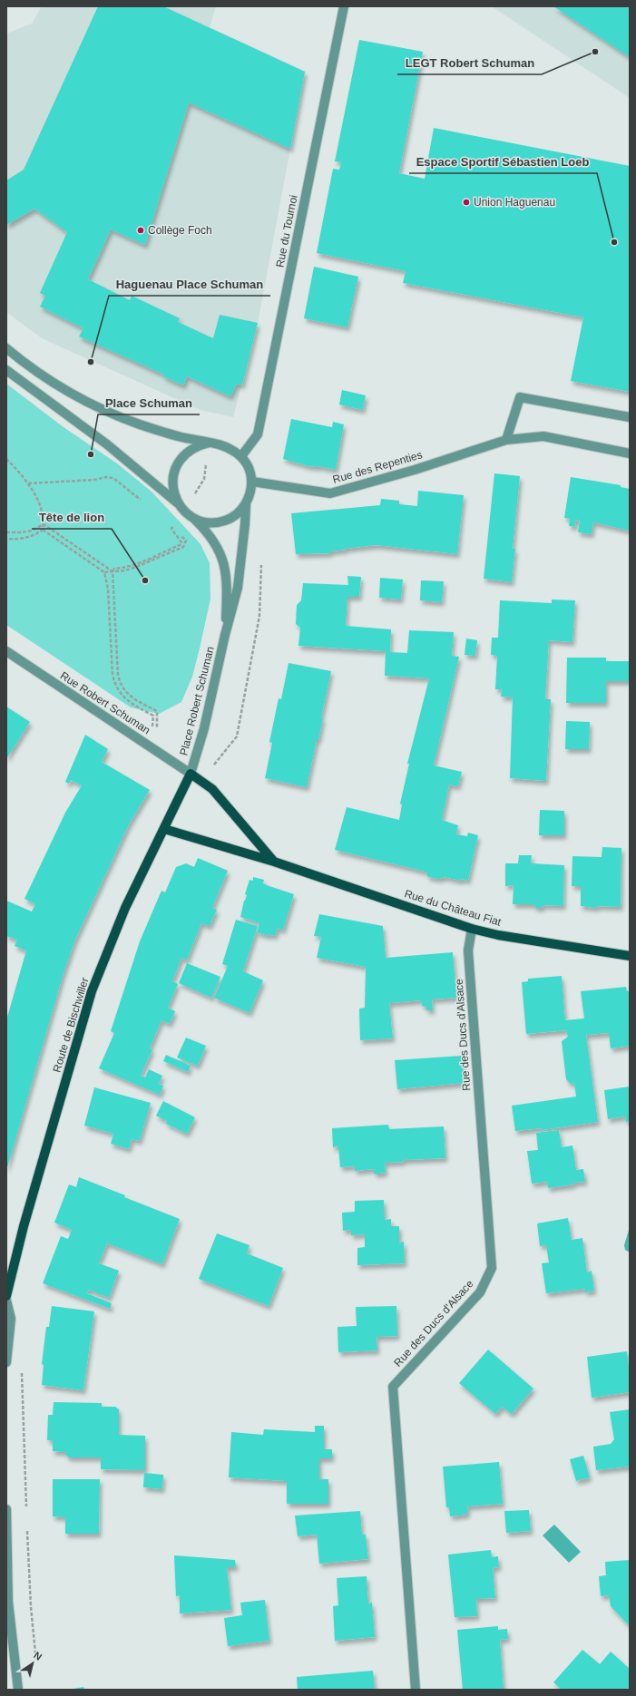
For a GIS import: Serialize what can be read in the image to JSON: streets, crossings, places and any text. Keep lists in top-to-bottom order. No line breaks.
{"streets":{"main road":["Rue du Château Fiat","Route de Bischwiller"],"street":["Rue du Tournoi","Rue des Repenties","Place Robert Schuman","Rue Robert Schuman","Rue des Ducs d'Alsace"]},"crossings":[["Rue du Tournoi","Rue des Repenties"],["Rue du Tournoi","Place Robert Schuman"],["Rue des Repenties","Place Robert Schuman"],["Place Robert Schuman","Rue Robert Schuman"],["Place Robert Schuman","Route de Bischwiller"],["Rue Robert Schuman","Route de Bischwiller"],["Rue du Château Fiat","Route de Bischwiller"],["Rue du Château Fiat","Rue des Ducs d'Alsace"]],"places":["LEGT Robert Schuman","Union Haguenau","Collège Foch","Espace Sportif Sébastien Loeb","Haguenau Place Schuman","Place Schuman","Tête de lion"],"north":"top right"}
